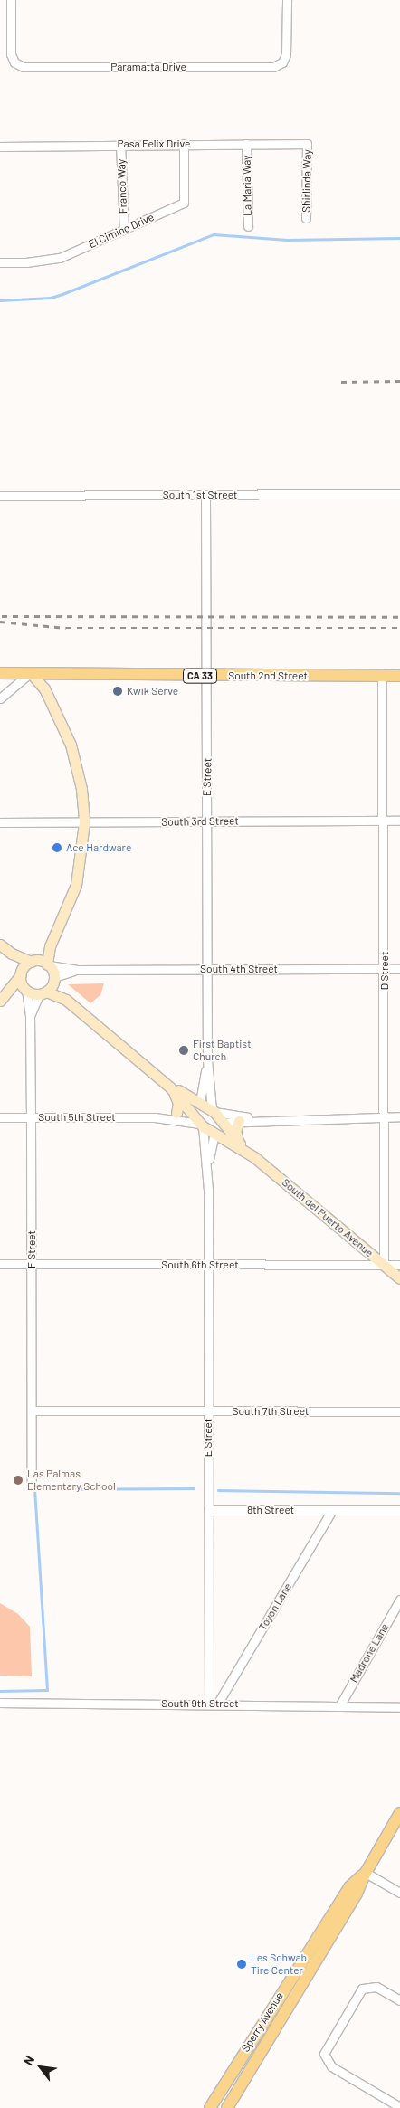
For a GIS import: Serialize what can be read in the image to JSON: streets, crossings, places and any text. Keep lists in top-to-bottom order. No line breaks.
{"streets":{"main road":["CA 33","South 2nd Street","Sperry Avenue"],"street":["Paramatta Drive","Pasa Felix Drive","Shirlinda Way","La Maria Way","Franco Way","El Cimino Drive","South 1st Street","E Street","South 3rd Street","South 4th Street","D Street","South 5th Street","South del Puerto Avenue","F Street","South 6th Street","South 7th Street","8th Street","Toyon Lane","Madrone Lane","South 9th Street"]},"crossings":[["Pasa Felix Drive","Shirlinda Way"],["Pasa Felix Drive","La Maria Way"],["Pasa Felix Drive","Franco Way"],["Pasa Felix Drive","El Cimino Drive"],["Franco Way","El Cimino Drive"],["South 1st Street","E Street"],["South 2nd Street","E Street"],["South 2nd Street","D Street"],["E Street","South 3rd Street"],["E Street","South 4th Street"],["E Street","South 5th Street"],["E Street","South del Puerto Avenue"],["E Street","South 6th Street"],["E Street","South 7th Street"],["E Street","8th Street"],["E Street","South 9th Street"],["South 3rd Street","D Street"],["South 4th Street","D Street"],["South 4th Street","South del Puerto Avenue"],["South 4th Street","F Street"],["D Street","South del Puerto Avenue"],["D Street","South 6th Street"],["South 5th Street","South del Puerto Avenue"],["South 5th Street","F Street"],["South del Puerto Avenue","F Street"],["South del Puerto Avenue","South 6th Street"],["F Street","South 6th Street"],["F Street","South 7th Street"],["8th Street","Toyon Lane"],["Toyon Lane","South 9th Street"],["Madrone Lane","South 9th Street"]],"places":["Kwik Serve","Ace Hardware","First Baptist Church","Las Palmas Elementary School","Les Schwab Tire Center"],"north":"top left"}
